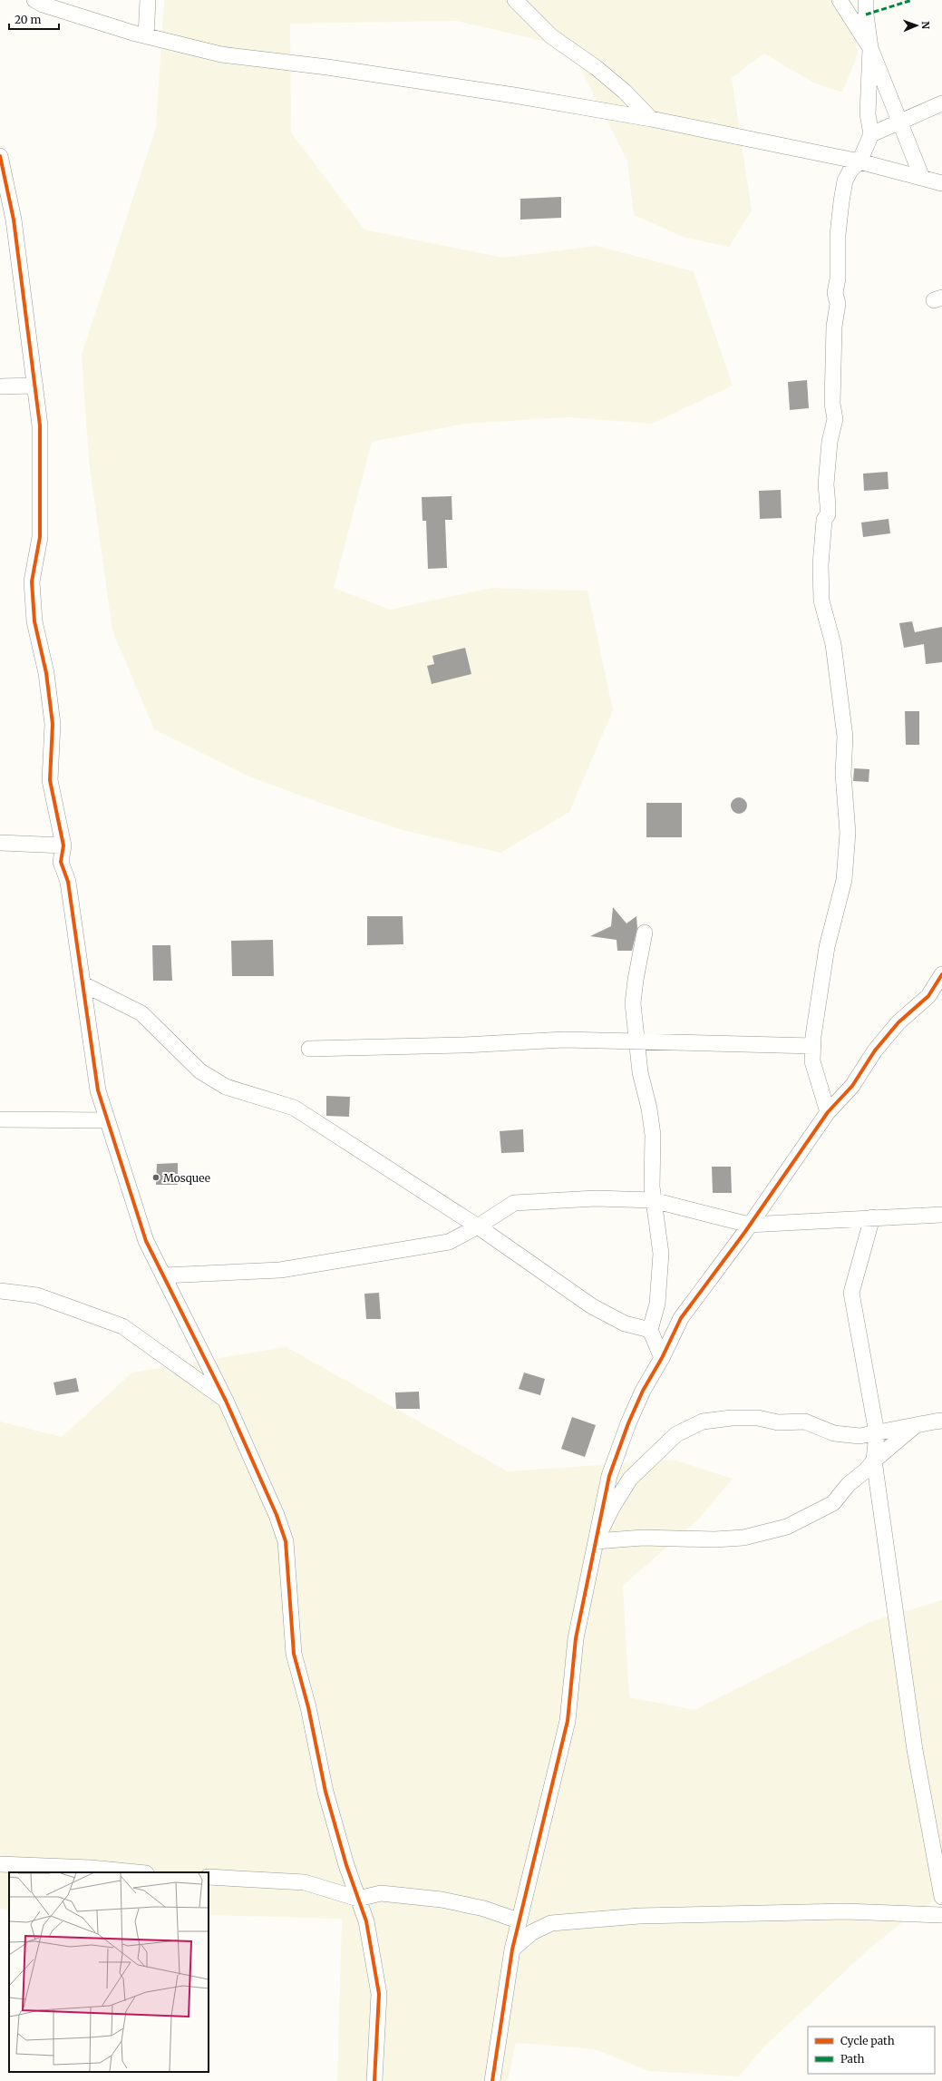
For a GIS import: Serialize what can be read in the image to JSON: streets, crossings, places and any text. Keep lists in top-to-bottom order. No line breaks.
{"places":["Mosquee"],"legend":["Cycle path","Path"],"scale_bar":"20 m","north":"right"}
